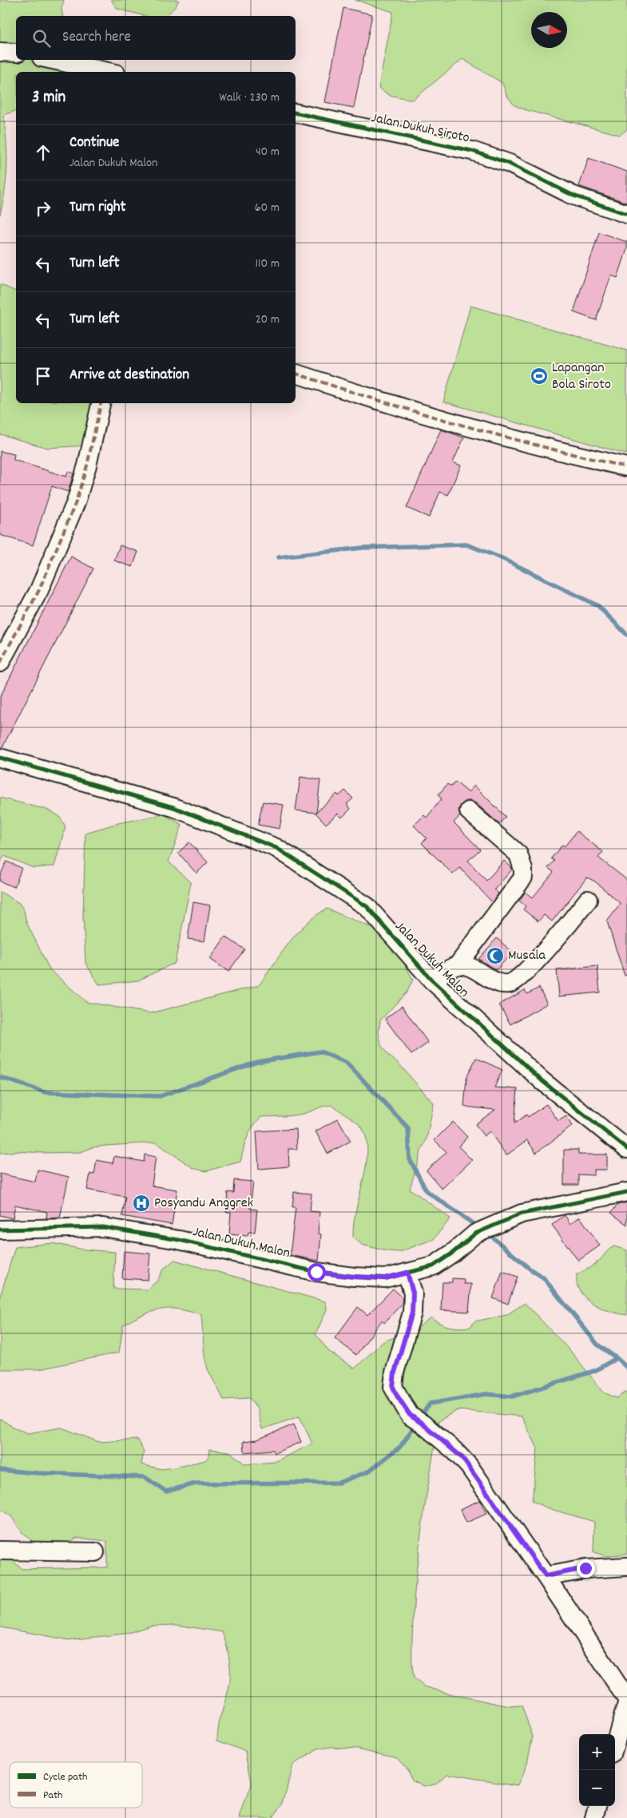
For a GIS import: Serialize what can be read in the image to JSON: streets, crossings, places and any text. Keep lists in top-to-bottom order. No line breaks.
{"streets":{"street":["Jalan Dukuh Siroto","Jalan Dukuh Malon"]},"places":{"sports":["Lapangan Bola Siroto"],"mosque":["Musala"],"hospital":["Posyandu Anggrek"]},"legend":["Cycle path","Path"],"north":"right","page":{"search":"Search here","heading":["3 min","Walk · 230 m"],"list":[["Continue","Jalan Dukuh Malon","40 m"],["Turn right","60 m"],["Turn left","110 m"],["Turn left","20 m"],"Arrive at destination"],"map_buttons":["+","−"]}}
